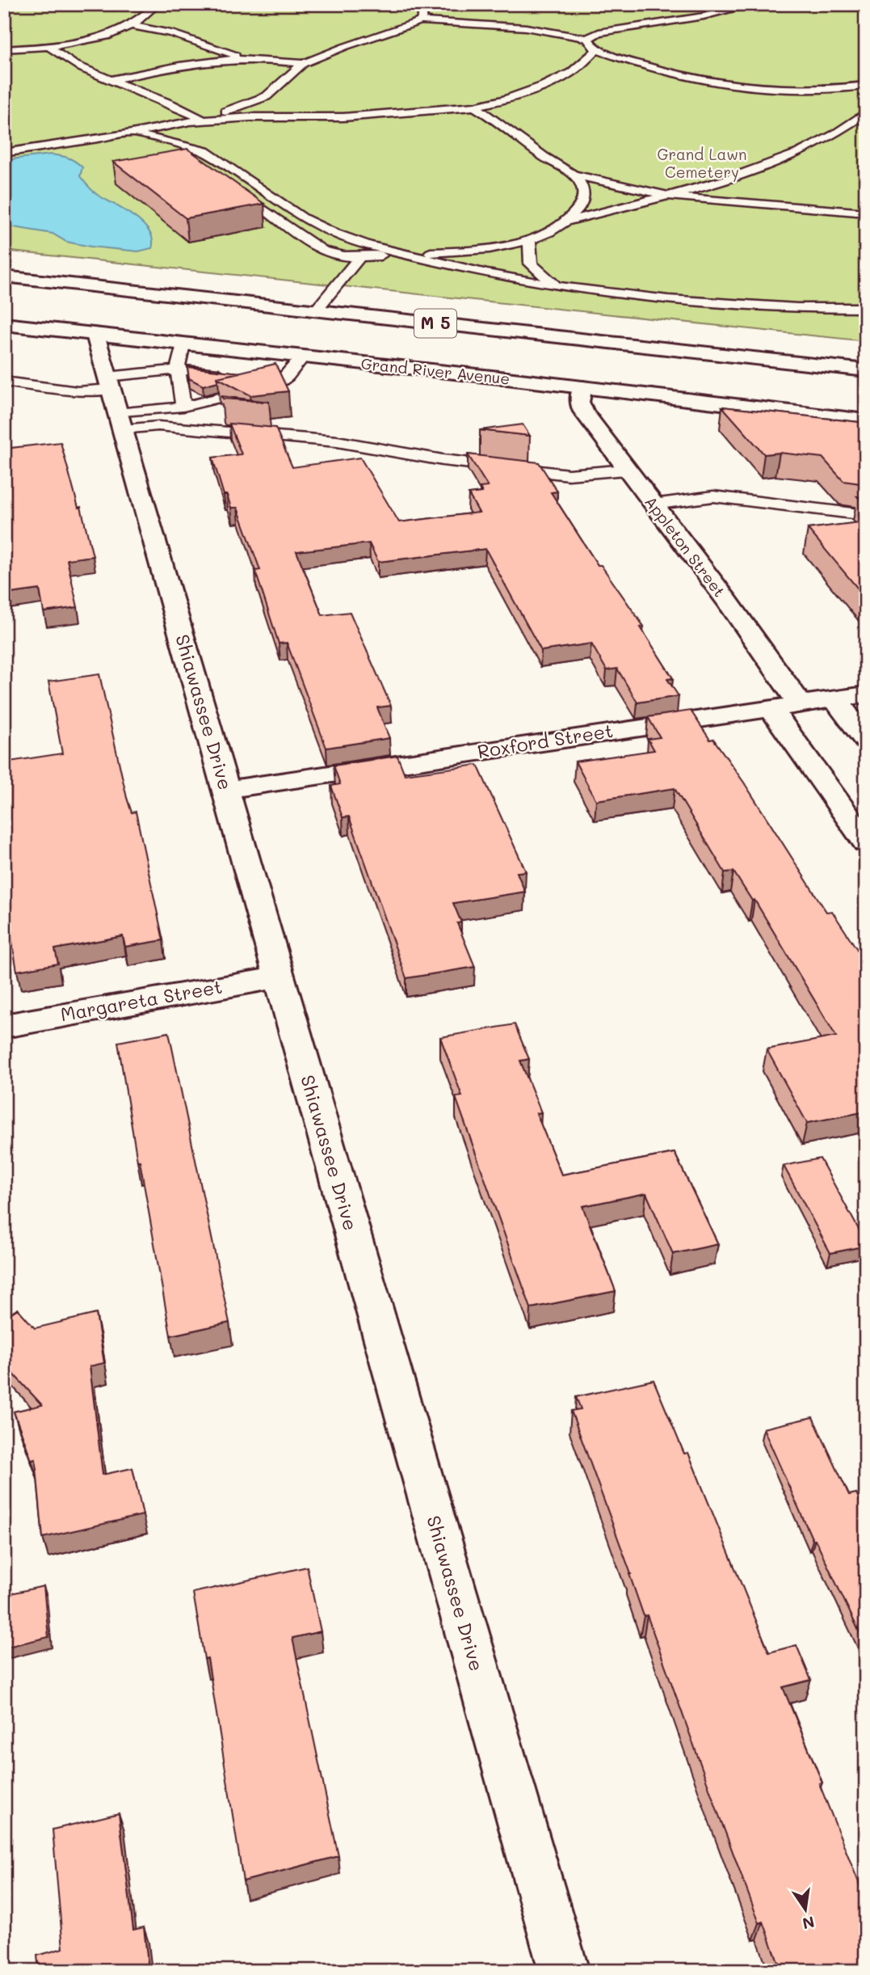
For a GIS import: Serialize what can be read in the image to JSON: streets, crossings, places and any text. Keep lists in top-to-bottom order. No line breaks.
{"streets":{"street":["M 5","Grand River Avenue","Appleton Street","Shiawassee Drive","Roxford Street","Margareta Street"]},"crossings":[["Grand River Avenue","Appleton Street"],["Grand River Avenue","Shiawassee Drive"],["Appleton Street","Roxford Street"],["Shiawassee Drive","Roxford Street"],["Shiawassee Drive","Margareta Street"]],"parks":["Grand Lawn Cemetery"],"north":"bottom"}
